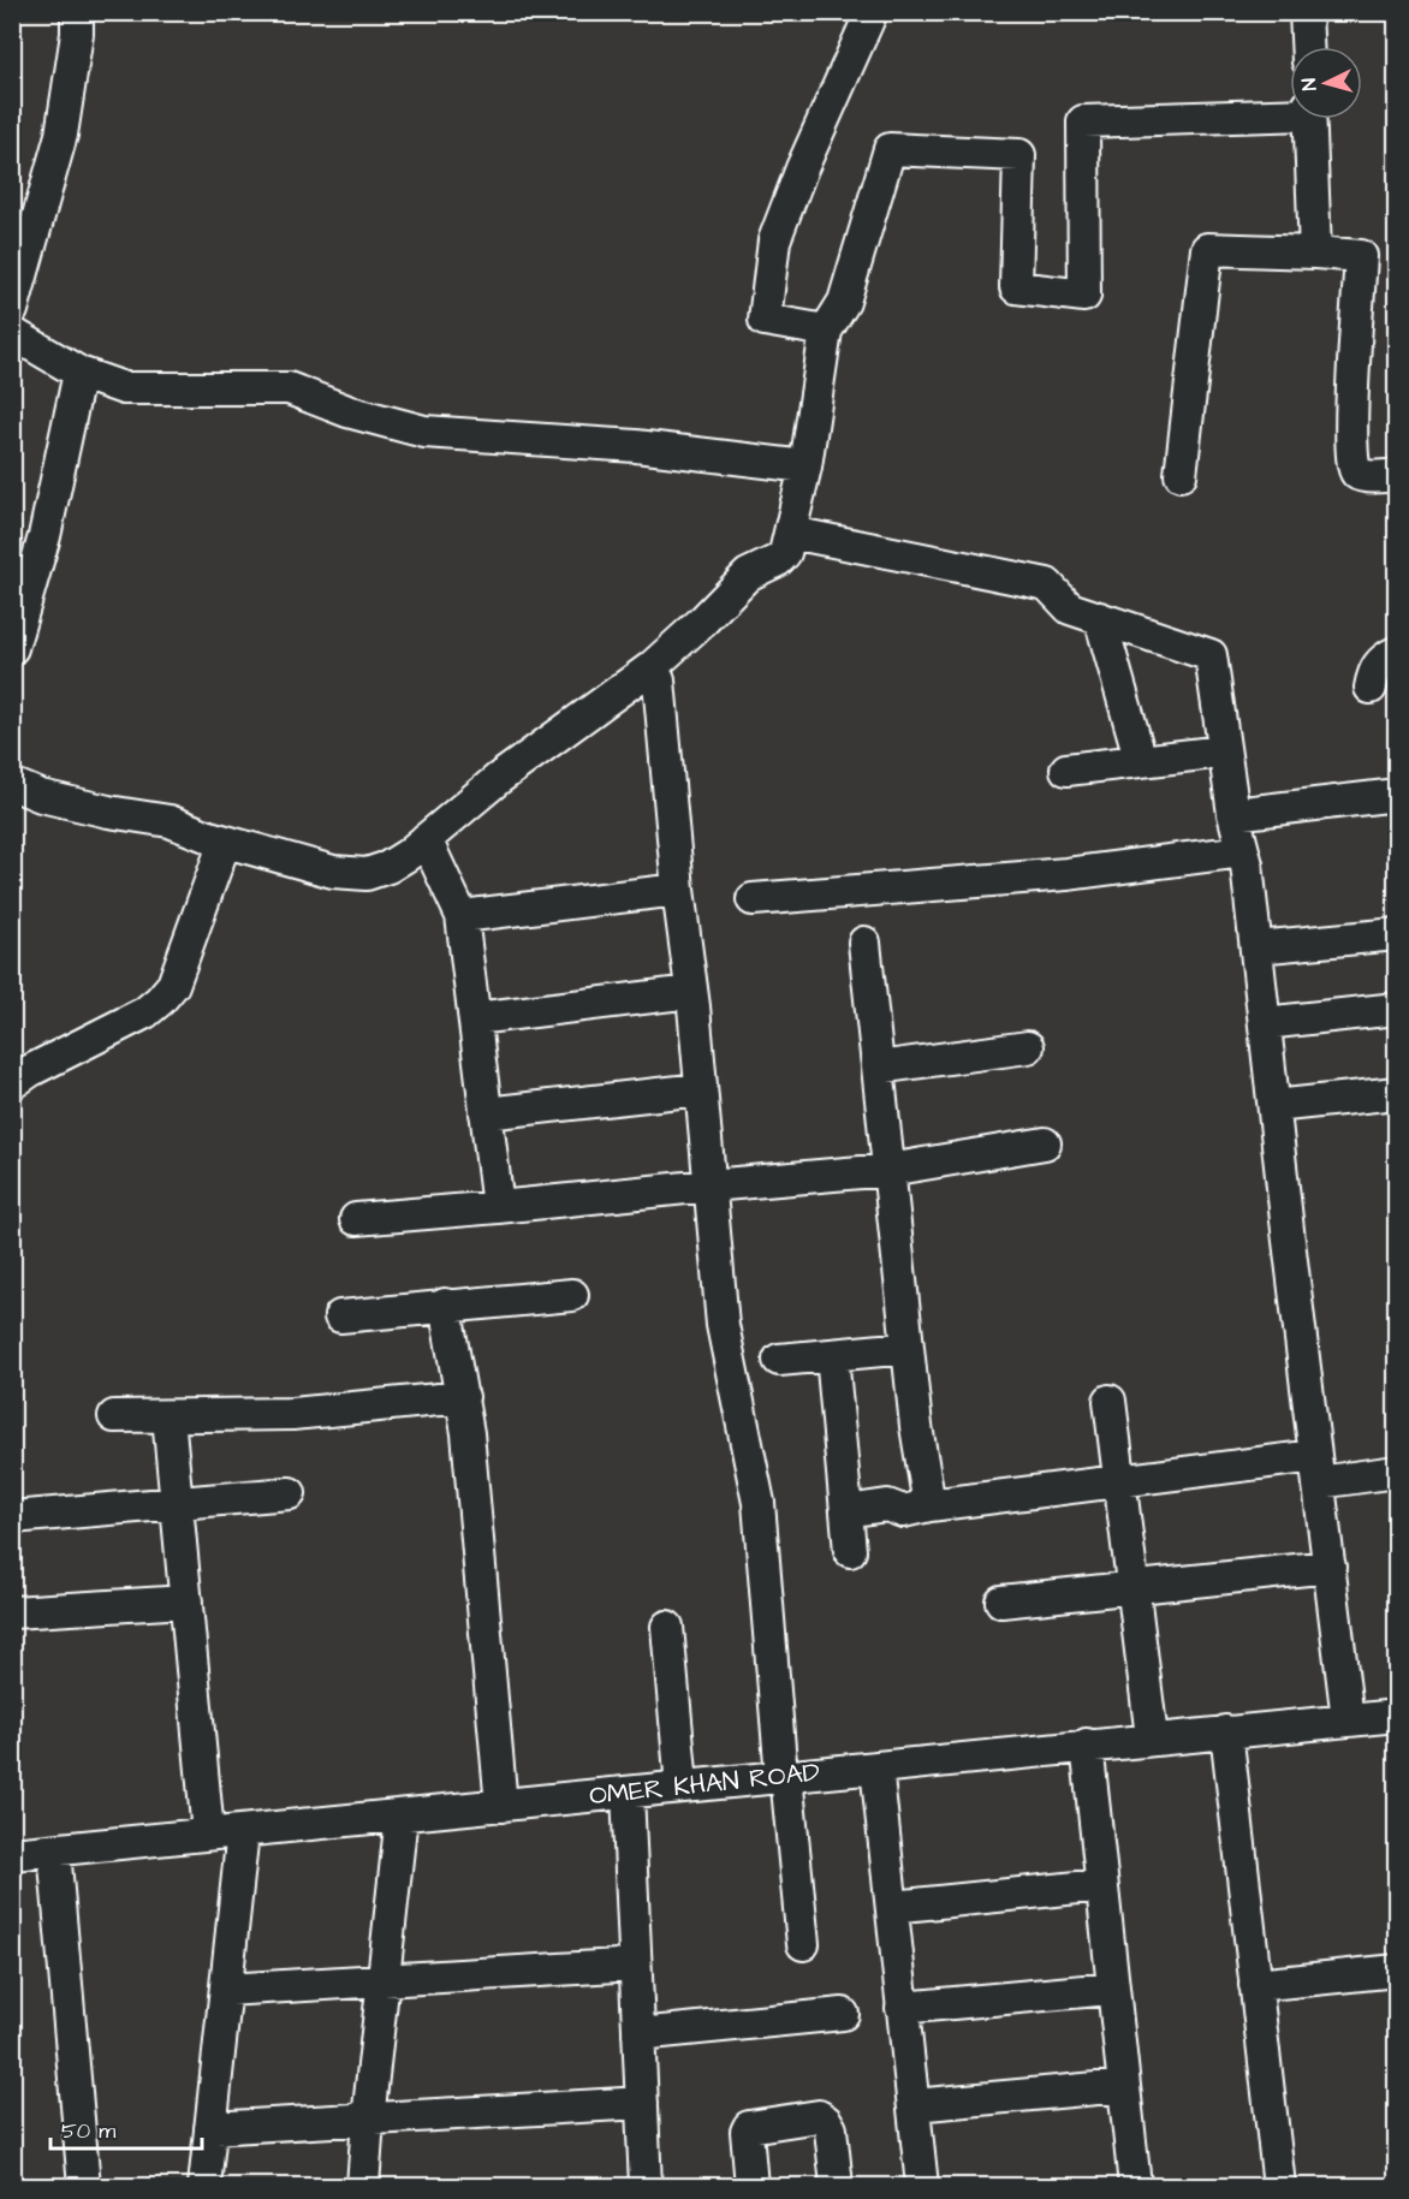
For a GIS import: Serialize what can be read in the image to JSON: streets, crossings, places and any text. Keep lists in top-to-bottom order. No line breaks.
{"streets":{"street":["OMER KHAN ROAD"]},"scale_bar":"50 m","north":"left"}
